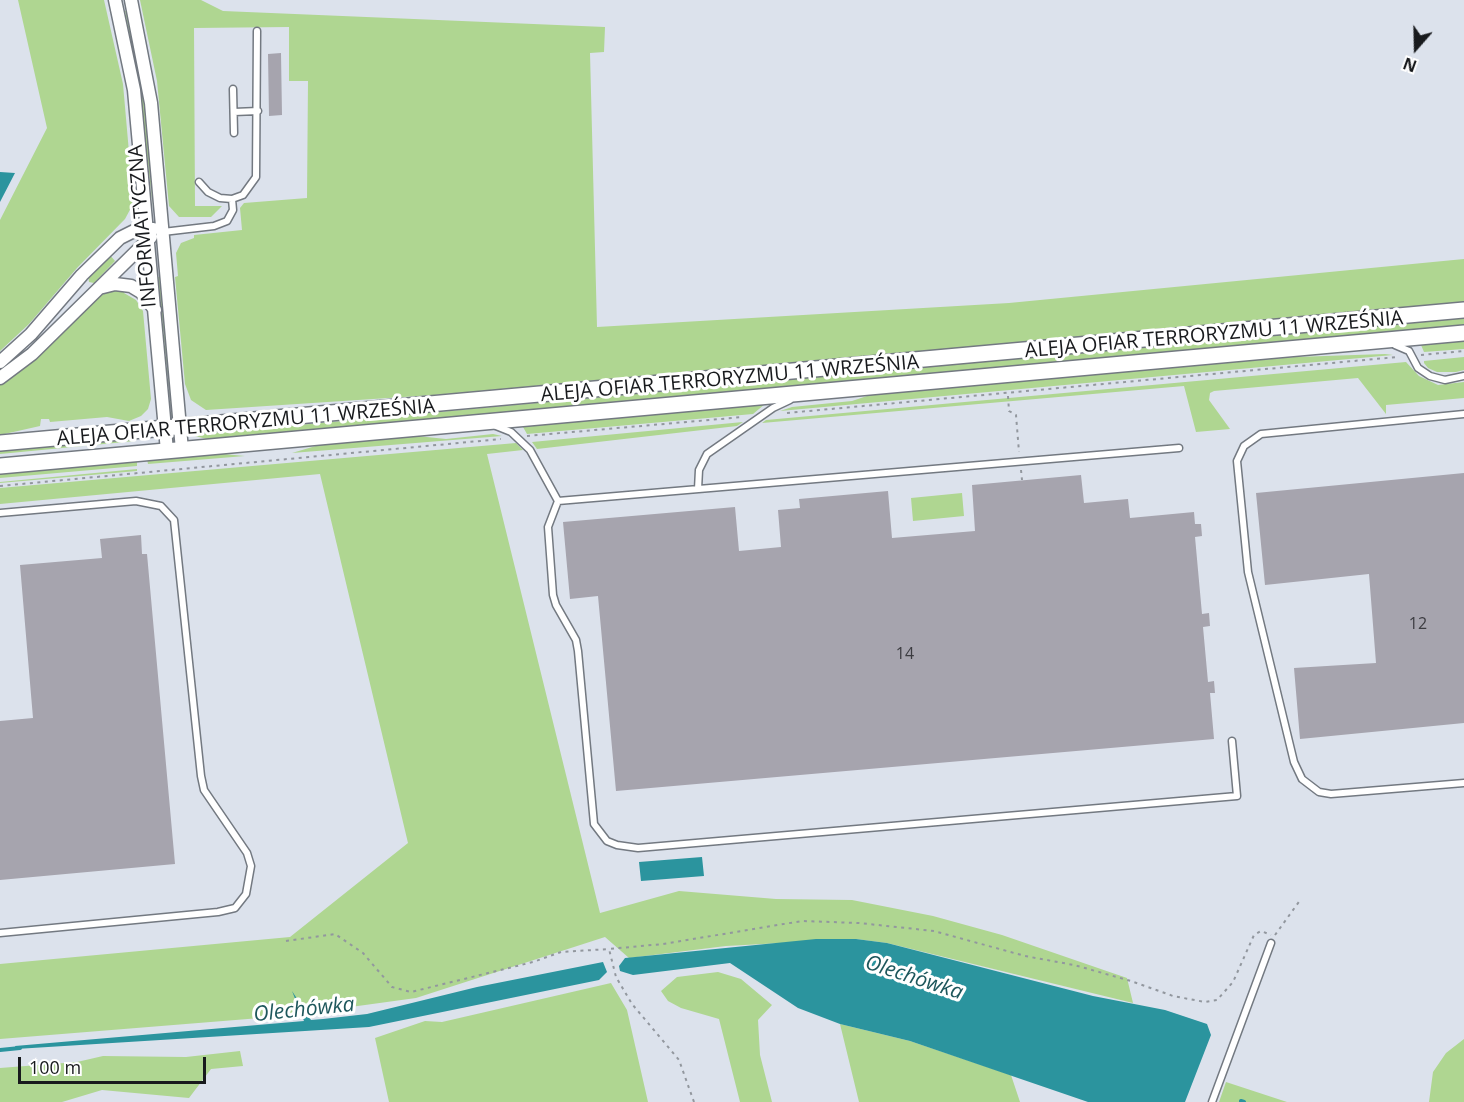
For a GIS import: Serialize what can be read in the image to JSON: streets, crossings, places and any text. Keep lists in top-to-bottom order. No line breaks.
{"streets":{"street":["INFORMATYCZNA","ALEJA OFIAR TERRORYZMU 11 WRZEŚNIA"]},"crossings":[["INFORMATYCZNA","ALEJA OFIAR TERRORYZMU 11 WRZEŚNIA"]],"water":["Olechówka"],"house_numbers":["12","14"],"scale_bar":"100 m","north":"bottom"}
